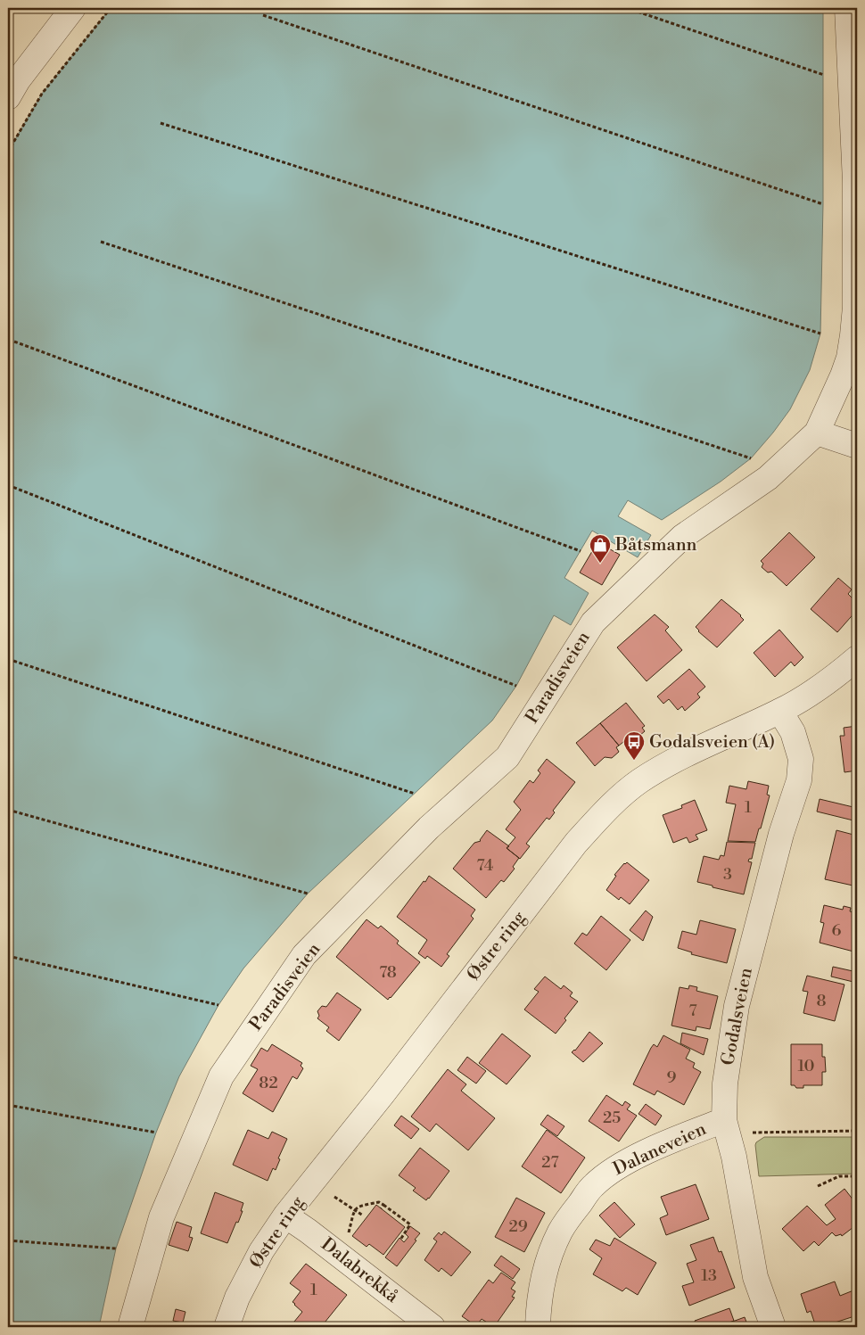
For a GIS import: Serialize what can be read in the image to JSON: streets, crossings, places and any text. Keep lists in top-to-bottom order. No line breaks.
{"streets":{"street":["Paradisveien","Østre ring","Godalsveien","Dalaneveien","Dalabrekkå"]},"crossings":[["Østre ring","Godalsveien"],["Østre ring","Dalabrekkå"],["Godalsveien","Dalaneveien"]],"places":{"shop":["Båtsmann"],"bus stop":["Godalsveien (A)"]},"house_numbers":["1","74","3","6","78","8","7","10","9","82","25","27","29","13","1"]}
